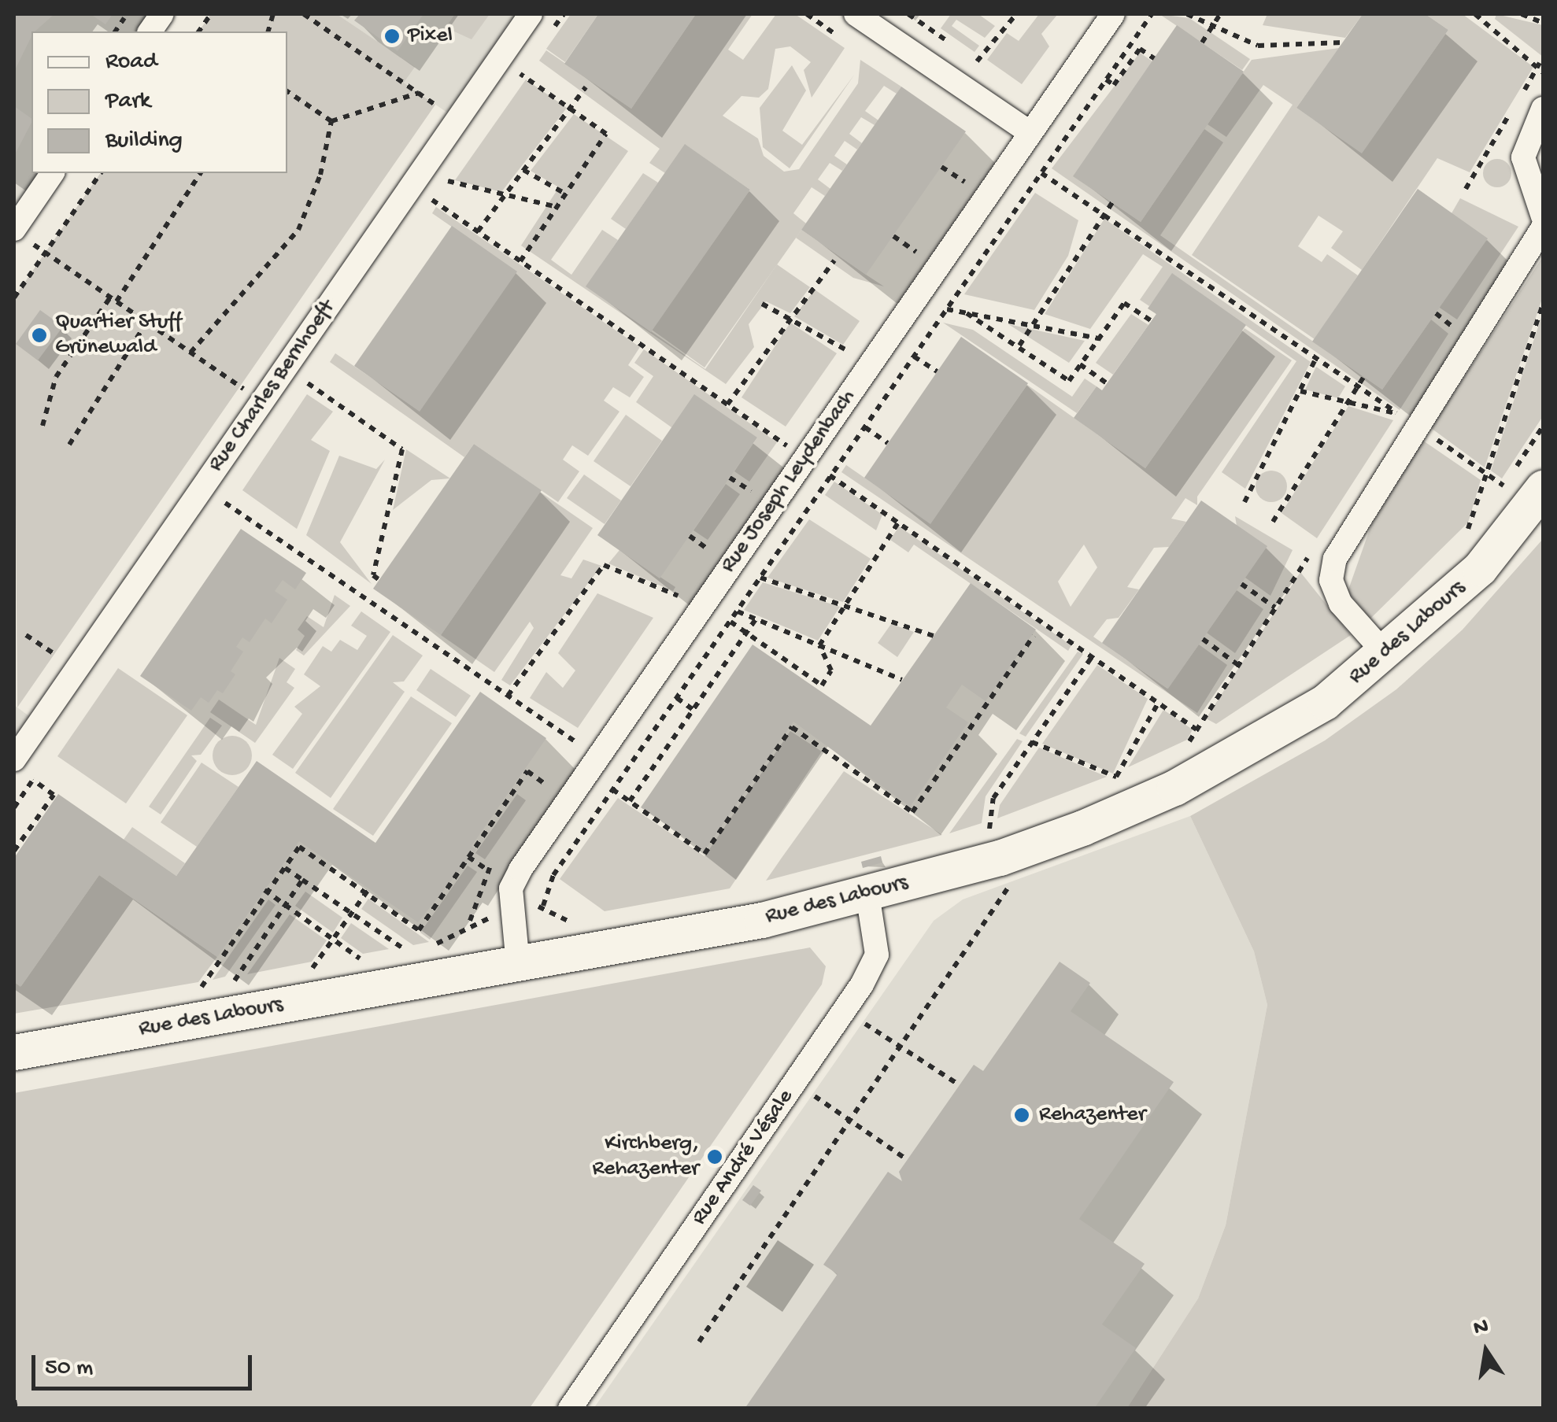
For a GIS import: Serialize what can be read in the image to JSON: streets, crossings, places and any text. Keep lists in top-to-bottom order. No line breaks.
{"streets":{"main road":["Rue des Labours"],"street":["Rue Charles Bernhoeft","Rue Joseph Leydenbach","Rue André Vésale"]},"crossings":[["Rue Joseph Leydenbach","Rue des Labours"],["Rue des Labours","Rue André Vésale"]],"places":["Pixel","Quartier Stuff Grünewald","Rehazenter","Kirchberg, Rehazenter"],"legend":["Road","Park","Building"],"scale_bar":"50 m","north":"top"}
